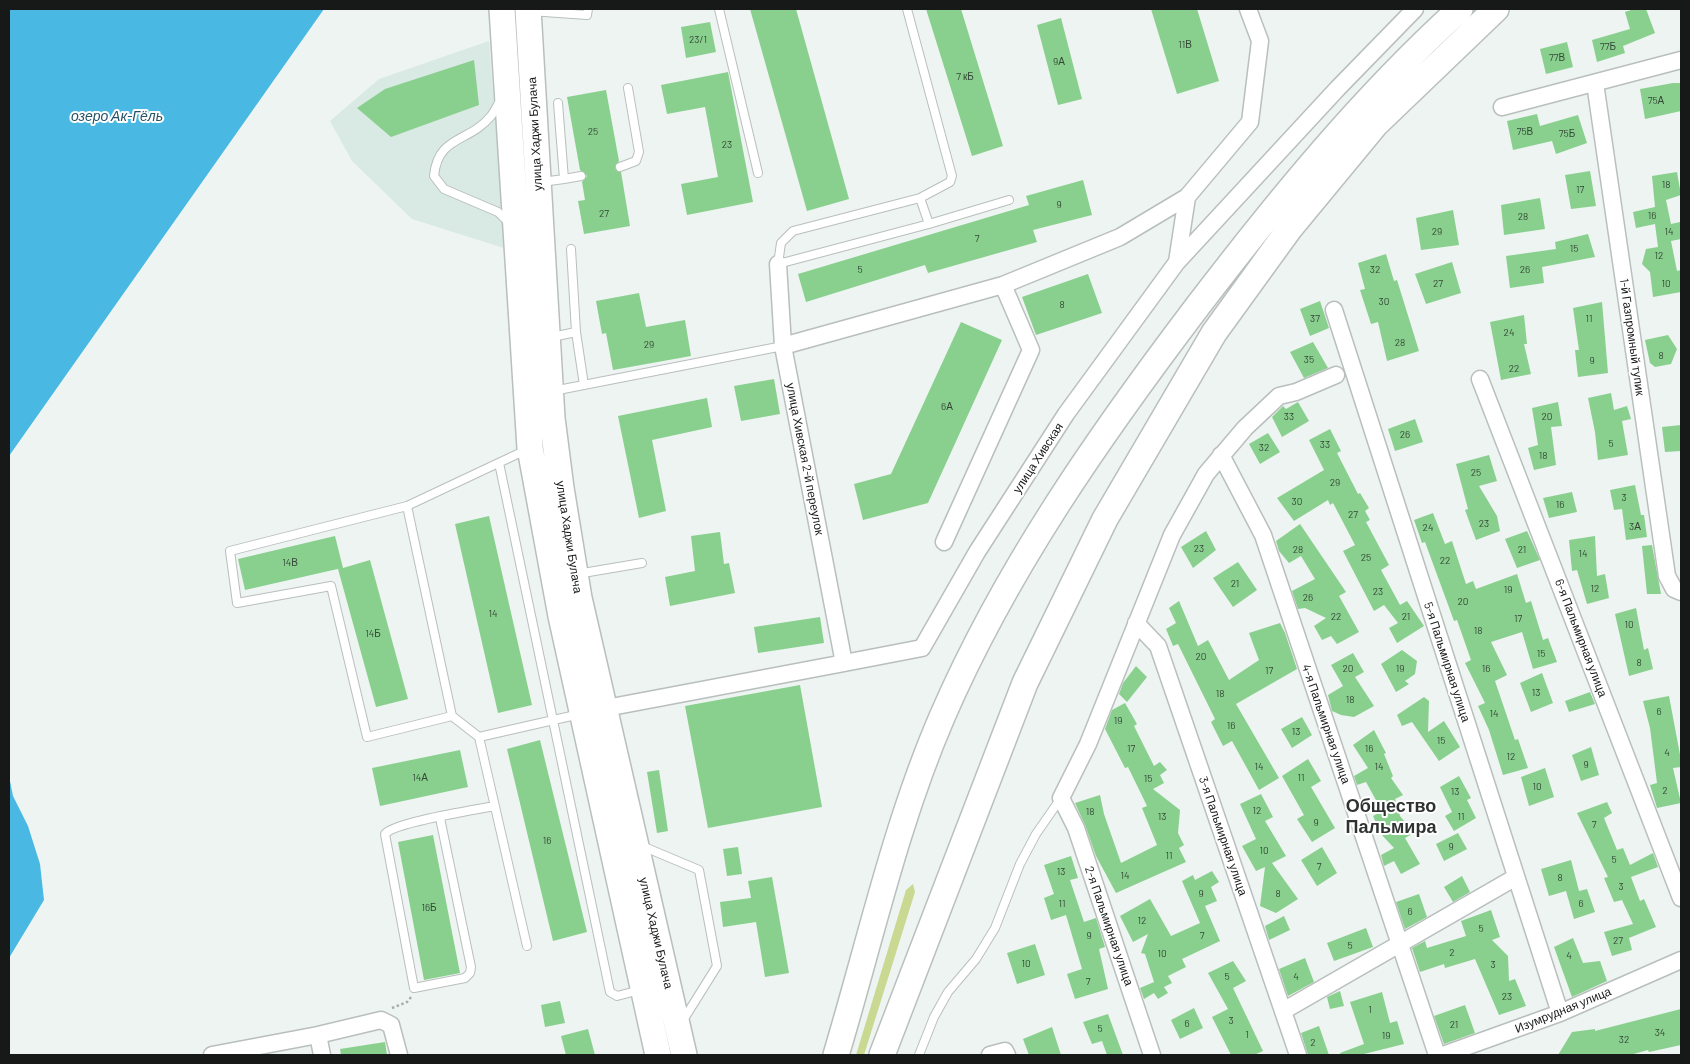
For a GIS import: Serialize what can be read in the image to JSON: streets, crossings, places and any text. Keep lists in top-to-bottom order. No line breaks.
{"streets":{"main road":["улица Хаджи Булача"],"street":["1-й Газпромный тупик","улица Хивская","улица Хивская 2-й переулок","6-я Пальмирная улица","5-я Пальмирная улица","4-я Пальмирная улица","3-я Пальмирная улица","2-я Пальмирная улица","Изумрудная улица"]},"crossings":[["улица Хаджи Булача","улица Хивская"],["улица Хивская","улица Хивская 2-й переулок"],["5-я Пальмирная улица","Изумрудная улица"]],"districts":["Общество Пальмира"],"water":["озеро Ак-Гёль"],"house_numbers":["23/1","11В","77Б","77В","9А","7 кБ","75А","25","75В","75Б","23","18","17","9","27","16","28","29","14","7","15","12","5","32","26","27","10","30","8","37","11","24","28","29","8","35","9","22","6А","33","20","26","5","33","32","18","25","29","3","30","16","27","23","3А","24","23","28","21","14","25","22","14В","21","12","19","23","26","20","14","22","21","17","10","18","14Б","15","20","8","20","19","16","17","13","18","18","6","14","19","16","13","15","17","16","4","12","9","14","14","14А","11","15","10","2","13","12","18","13","11","9","7","16","9","10","11","5","7","13","14","8","3","9","8","11","6","16Б","6","12","5","9","7","27","5","2","10","4","10","3","5","4","7","23","1","3","6","21","5","34","1","19","32","2"]}
